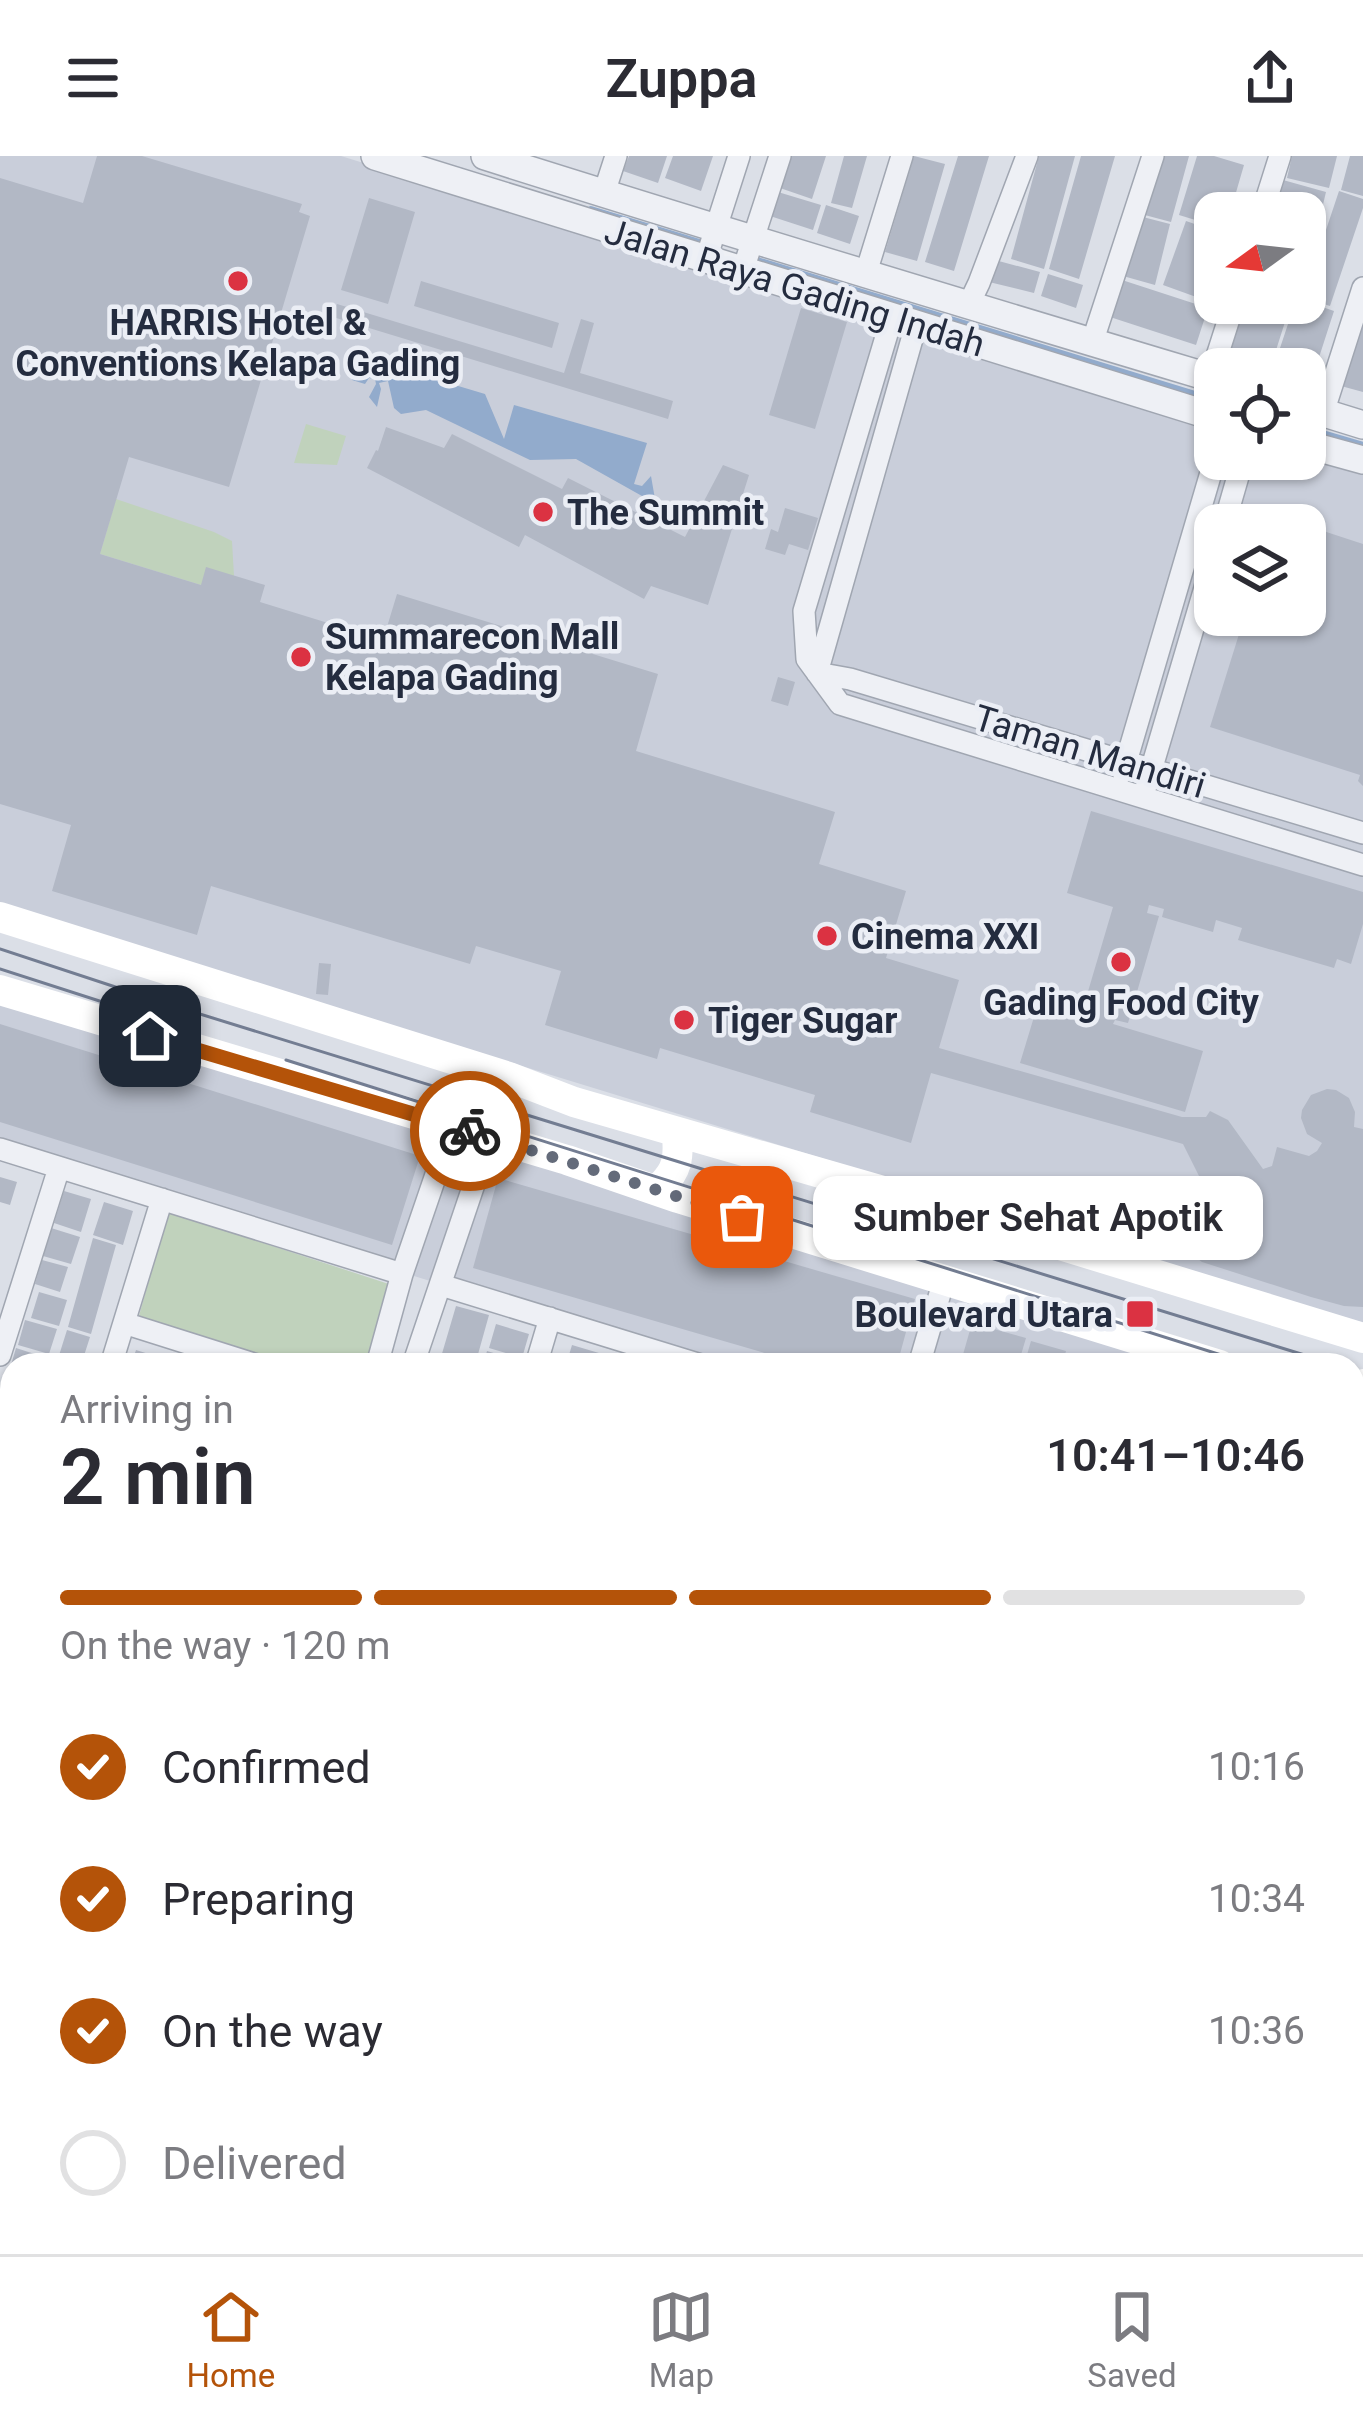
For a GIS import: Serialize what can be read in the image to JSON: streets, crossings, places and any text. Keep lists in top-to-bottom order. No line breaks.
{"streets":{"street":["Jalan Raya Gading Indah","Taman Mandiri"]},"places":{"other":["HARRIS Hotel & Conventions Kelapa Gading","The Summit","Summarecon Mall Kelapa Gading","Cinema XXI","Gading Food City","Tiger Sugar","Sumber Sehat Apotik"],"transit":["Boulevard Utara"]},"north":"left","page":{"header":"Zuppa","bubble":"Sumber Sehat Apotik","heading":["2 min","Arriving in","10:41–10:46"],"bar":"On the way · 120 m","list":[["Confirmed","10:16"],["Preparing","10:34"],["On the way","10:36"],"Delivered"],"tabs":["Home","Map","Saved"]}}
